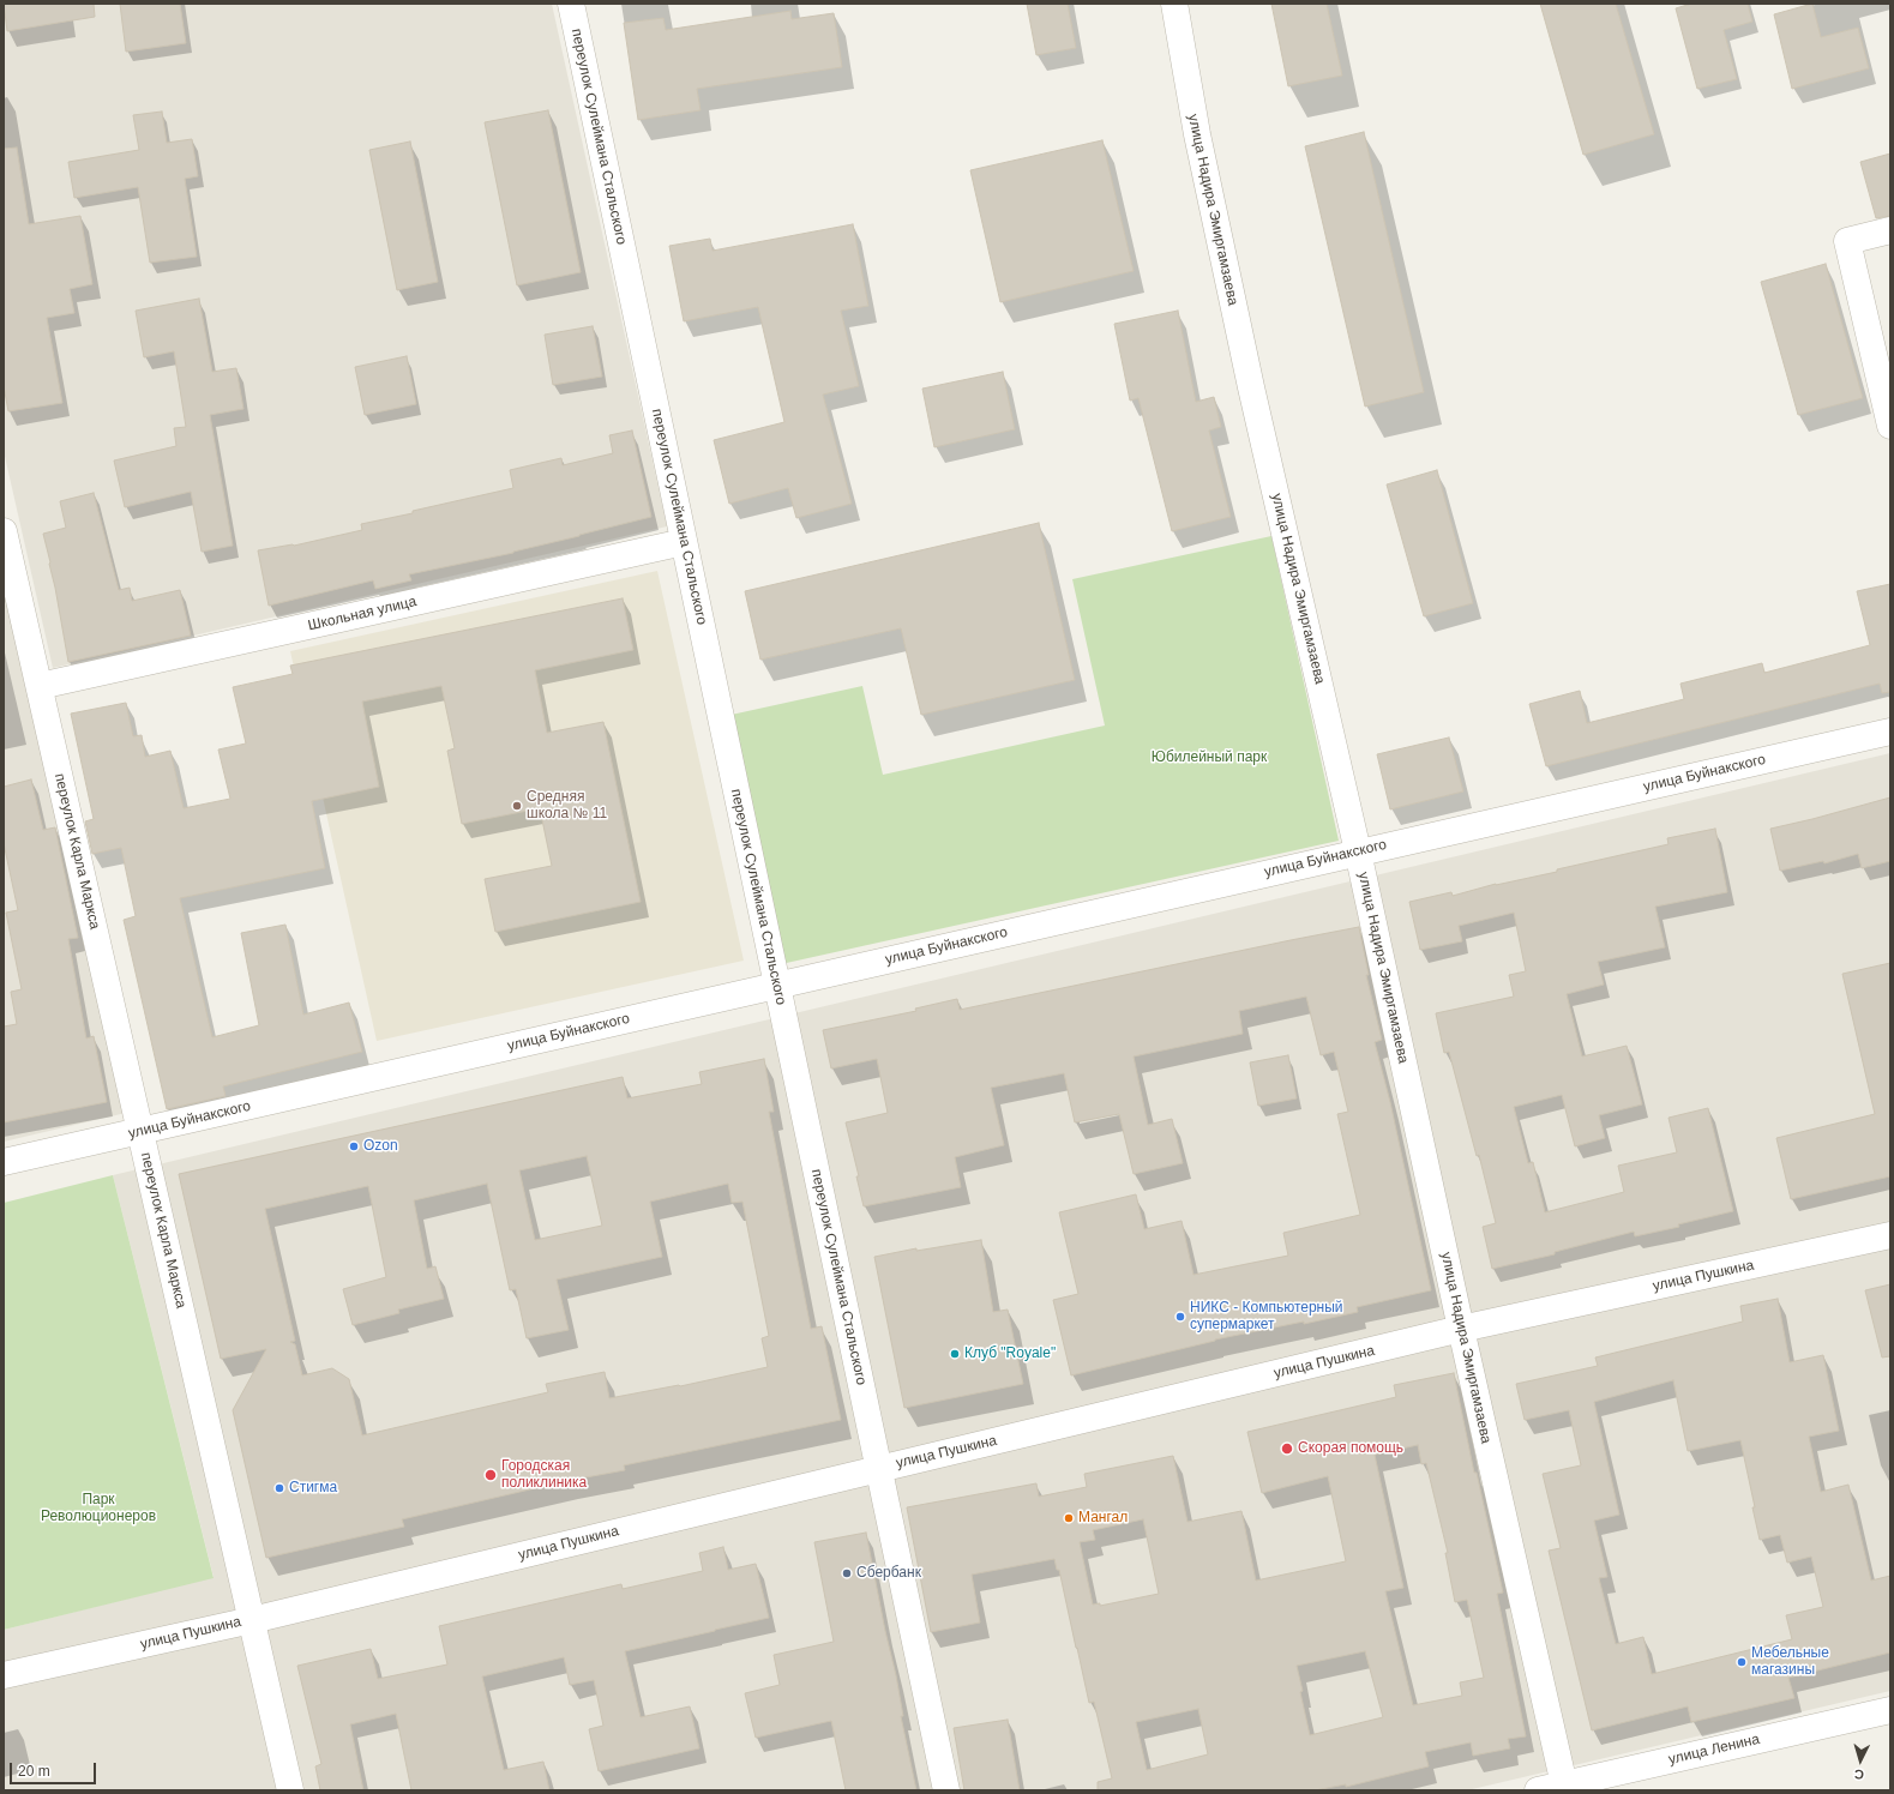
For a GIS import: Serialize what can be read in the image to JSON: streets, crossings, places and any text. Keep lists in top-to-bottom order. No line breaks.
{"streets":{"street":["переулок Сулеймана Стальского","улица Надира Эмиргамзаева","Школьная улица","улица Буйнакского","переулок Карла Маркса","улица Пушкина","улица Ленина"]},"crossings":[["переулок Сулеймана Стальского","Школьная улица"],["переулок Сулеймана Стальского","улица Буйнакского"],["переулок Сулеймана Стальского","улица Пушкина"],["улица Надира Эмиргамзаева","улица Буйнакского"],["улица Надира Эмиргамзаева","улица Пушкина"],["улица Надира Эмиргамзаева","улица Ленина"],["Школьная улица","переулок Карла Маркса"],["улица Буйнакского","переулок Карла Маркса"],["переулок Карла Маркса","улица Пушкина"]],"parks":["Юбилейный парк","Парк Революционеров"],"places":["Средняя школа № 11","Ozon","НИКС - Компьютерный супермаркет","Клуб \"Royale\"","Скорая помощь","Городская поликлиника","Стигма","Мангал","Сбербанк","Мебельные магазины"],"scale_bar":"20 m","north":"bottom"}
